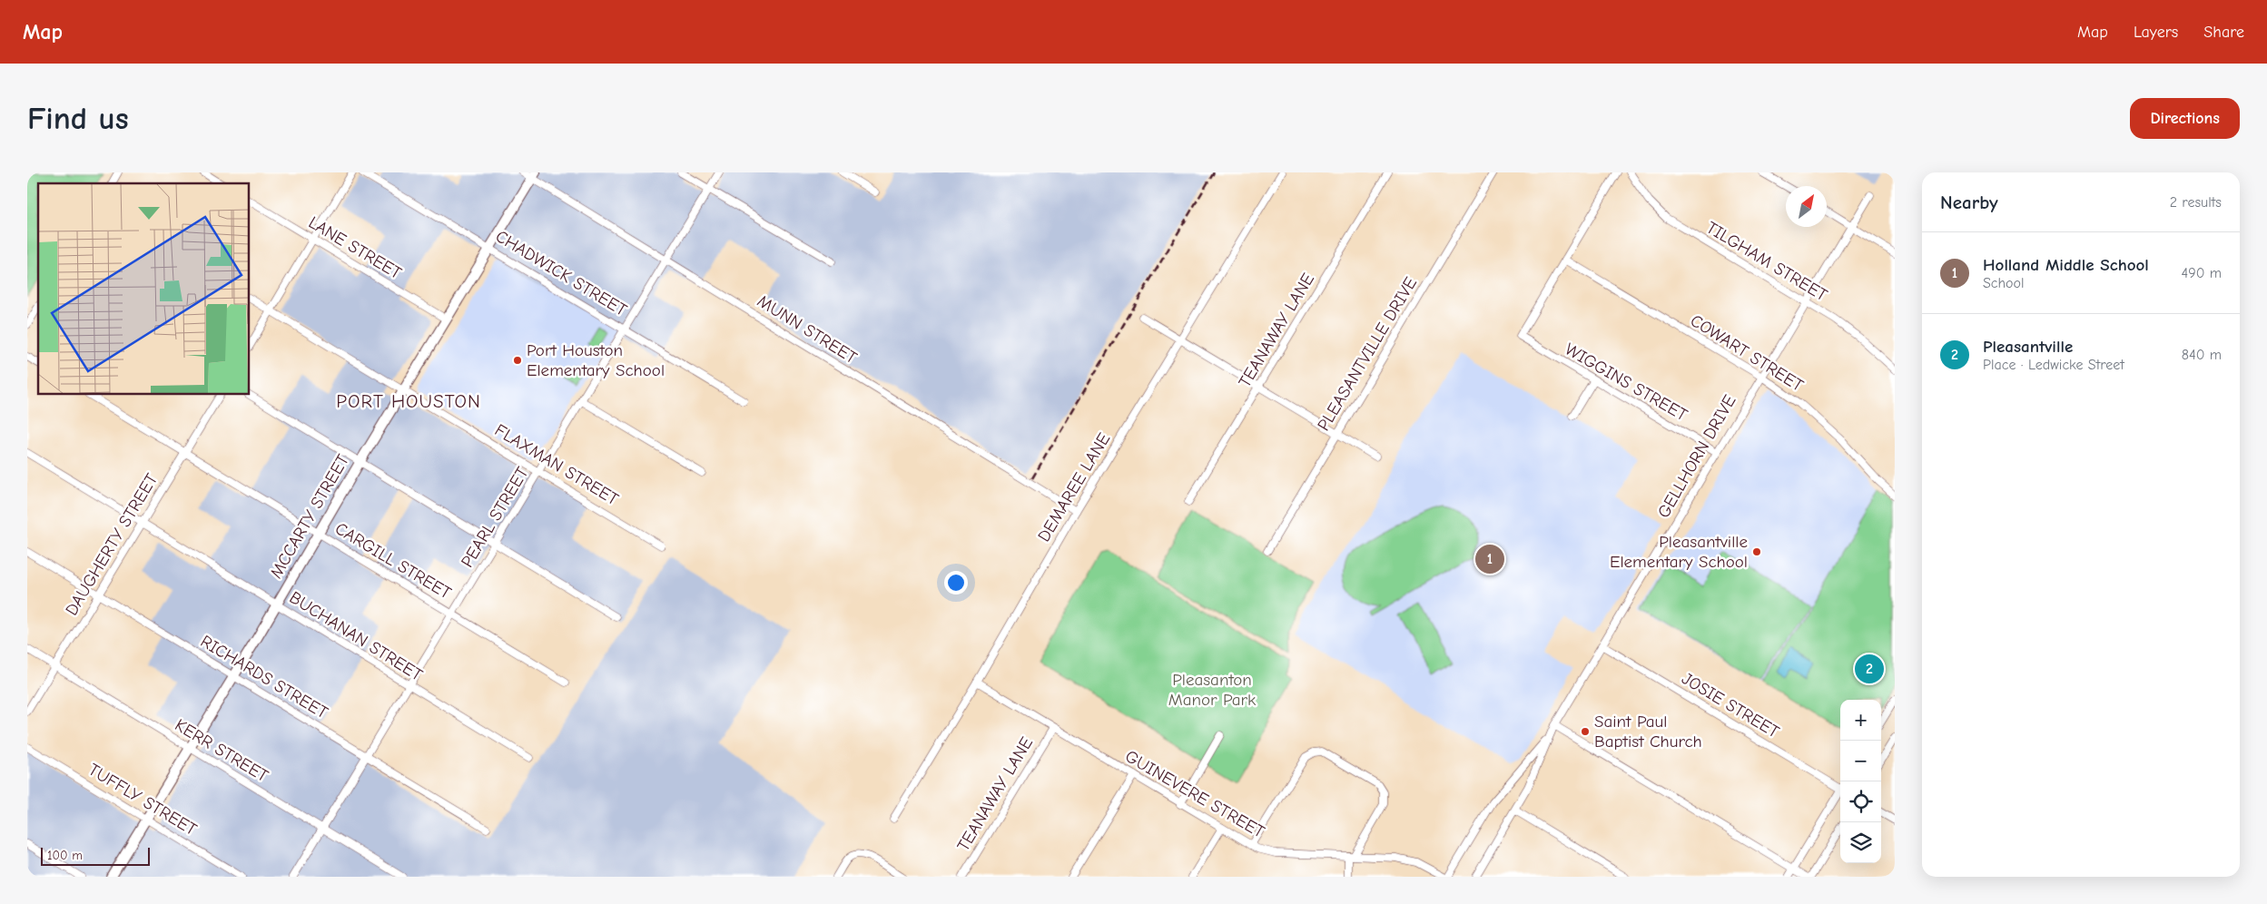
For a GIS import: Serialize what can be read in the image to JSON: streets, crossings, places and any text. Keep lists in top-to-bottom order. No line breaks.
{"streets":{"main road":["MCCARTY STREET"],"street":["LANE STREET","TILGHAM STREET","CHADWICK STREET","MUNN STREET","TEANAWAY LANE","COWART STREET","PLEASANTVILLE DRIVE","WIGGINS STREET","GELLHORN DRIVE","FLAXMAN STREET","DEMAREE LANE","PEARL STREET","DAUGHERTY STREET","CARGILL STREET","BUCHANAN STREET","RICHARDS STREET","JOSIE STREET","KERR STREET","GUINEVERE STREET","TUFFLY STREET"]},"crossings":[["LANE STREET","MCCARTY STREET"],["TILGHAM STREET","GELLHORN DRIVE"],["CHADWICK STREET","MCCARTY STREET"],["CHADWICK STREET","PEARL STREET"],["MUNN STREET","DEMAREE LANE"],["MUNN STREET","MCCARTY STREET"],["MUNN STREET","PEARL STREET"],["TEANAWAY LANE","GUINEVERE STREET"],["COWART STREET","WIGGINS STREET"],["COWART STREET","GELLHORN DRIVE"],["WIGGINS STREET","GELLHORN DRIVE"],["GELLHORN DRIVE","JOSIE STREET"],["FLAXMAN STREET","MCCARTY STREET"],["FLAXMAN STREET","PEARL STREET"],["DEMAREE LANE","GUINEVERE STREET"],["MCCARTY STREET","CARGILL STREET"],["MCCARTY STREET","BUCHANAN STREET"],["MCCARTY STREET","RICHARDS STREET"],["MCCARTY STREET","KERR STREET"],["MCCARTY STREET","TUFFLY STREET"],["PEARL STREET","CARGILL STREET"],["PEARL STREET","BUCHANAN STREET"],["PEARL STREET","RICHARDS STREET"],["PEARL STREET","KERR STREET"],["DAUGHERTY STREET","CARGILL STREET"],["DAUGHERTY STREET","BUCHANAN STREET"],["DAUGHERTY STREET","RICHARDS STREET"],["DAUGHERTY STREET","KERR STREET"]],"districts":["PORT HOUSTON"],"parks":["Pleasanton Manor Park"],"places":["Port Houston Elementary School","Pleasantville Elementary School","Saint Paul Baptist Church"],"scale_bar":"100 m","north":"top right","page":{"header":"Map","nav":["Map","Layers","Share"],"buttons":"Directions","title":"Find us","heading":["Nearby","2 results"],"list":[{"mark":"1","name":"Holland Middle School","note":"School","value":"490 m"},{"mark":"2","name":"Pleasantville","note":"Place · Ledwicke Street","value":"840 m"}],"pins":["1","2"],"map_buttons":["+","−"],"scale":"100 m"}}
